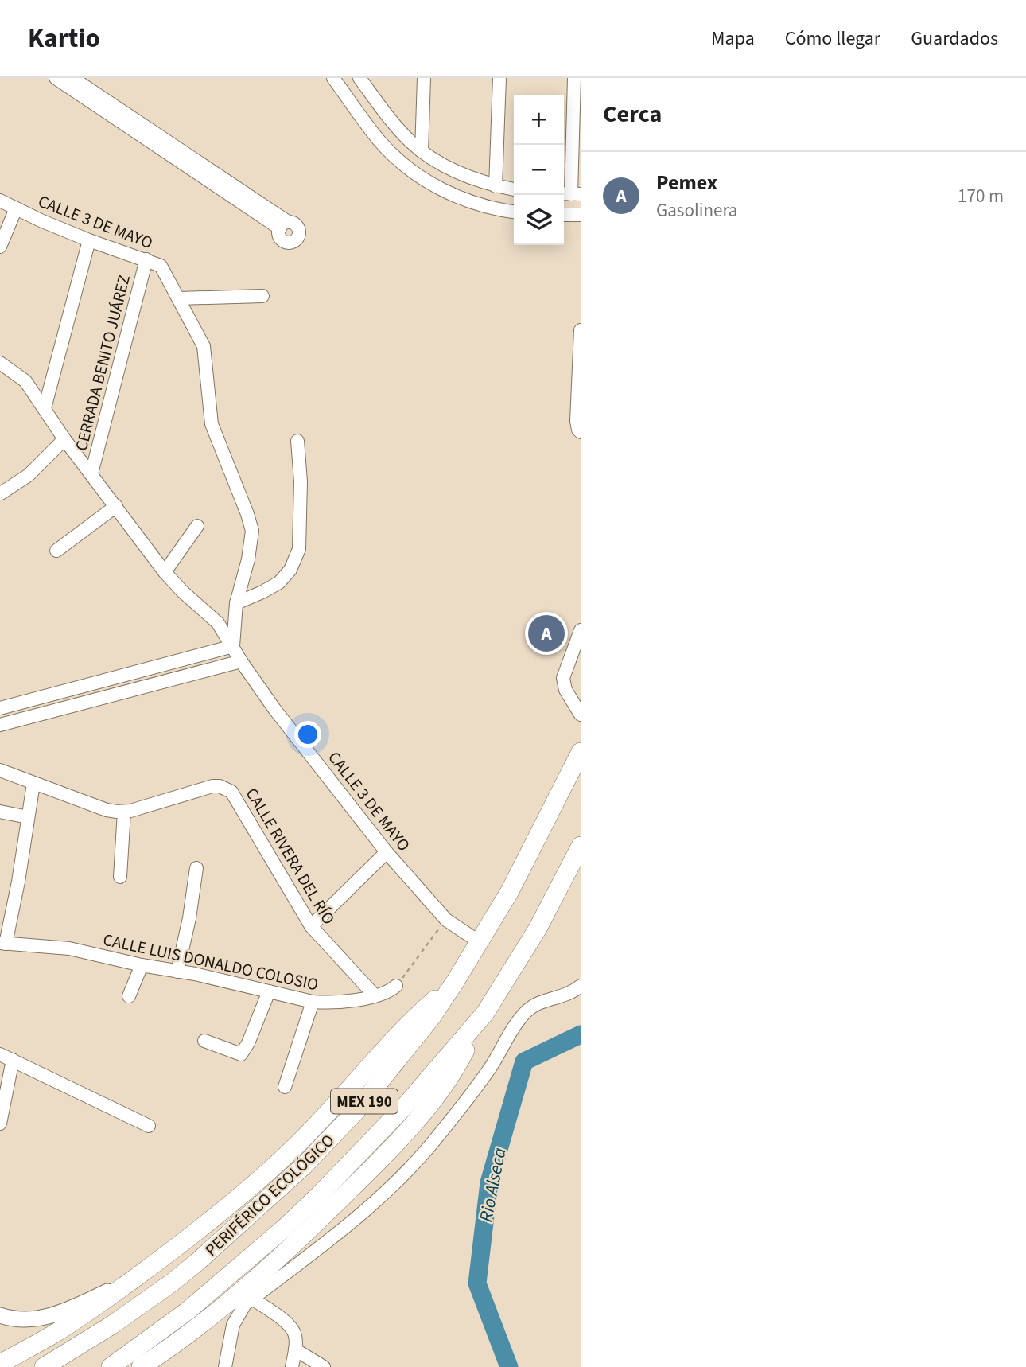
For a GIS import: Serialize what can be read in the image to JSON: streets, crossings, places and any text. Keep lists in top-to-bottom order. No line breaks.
{"streets":{"highway":["MEX 190","PERIFÉRICO ECOLÓGICO"],"street":["CALLE 3 DE MAYO","CERRADA BENITO JUÁREZ","CALLE RIVERA DEL RÍO","CALLE LUIS DONALDO COLOSIO"]},"crossings":[["CALLE 3 DE MAYO","CERRADA BENITO JUÁREZ"],["CALLE 3 DE MAYO","PERIFÉRICO ECOLÓGICO"],["CALLE RIVERA DEL RÍO","CALLE LUIS DONALDO COLOSIO"]],"water":["Rio Alseca"],"page":{"header":"Kartio","nav":["Mapa","Cómo llegar","Guardados"],"heading":"Cerca","map_buttons":["+","−"],"list":[{"mark":"A","name":"Pemex","note":"Gasolinera","value":"170 m"}],"pins":"A"}}
